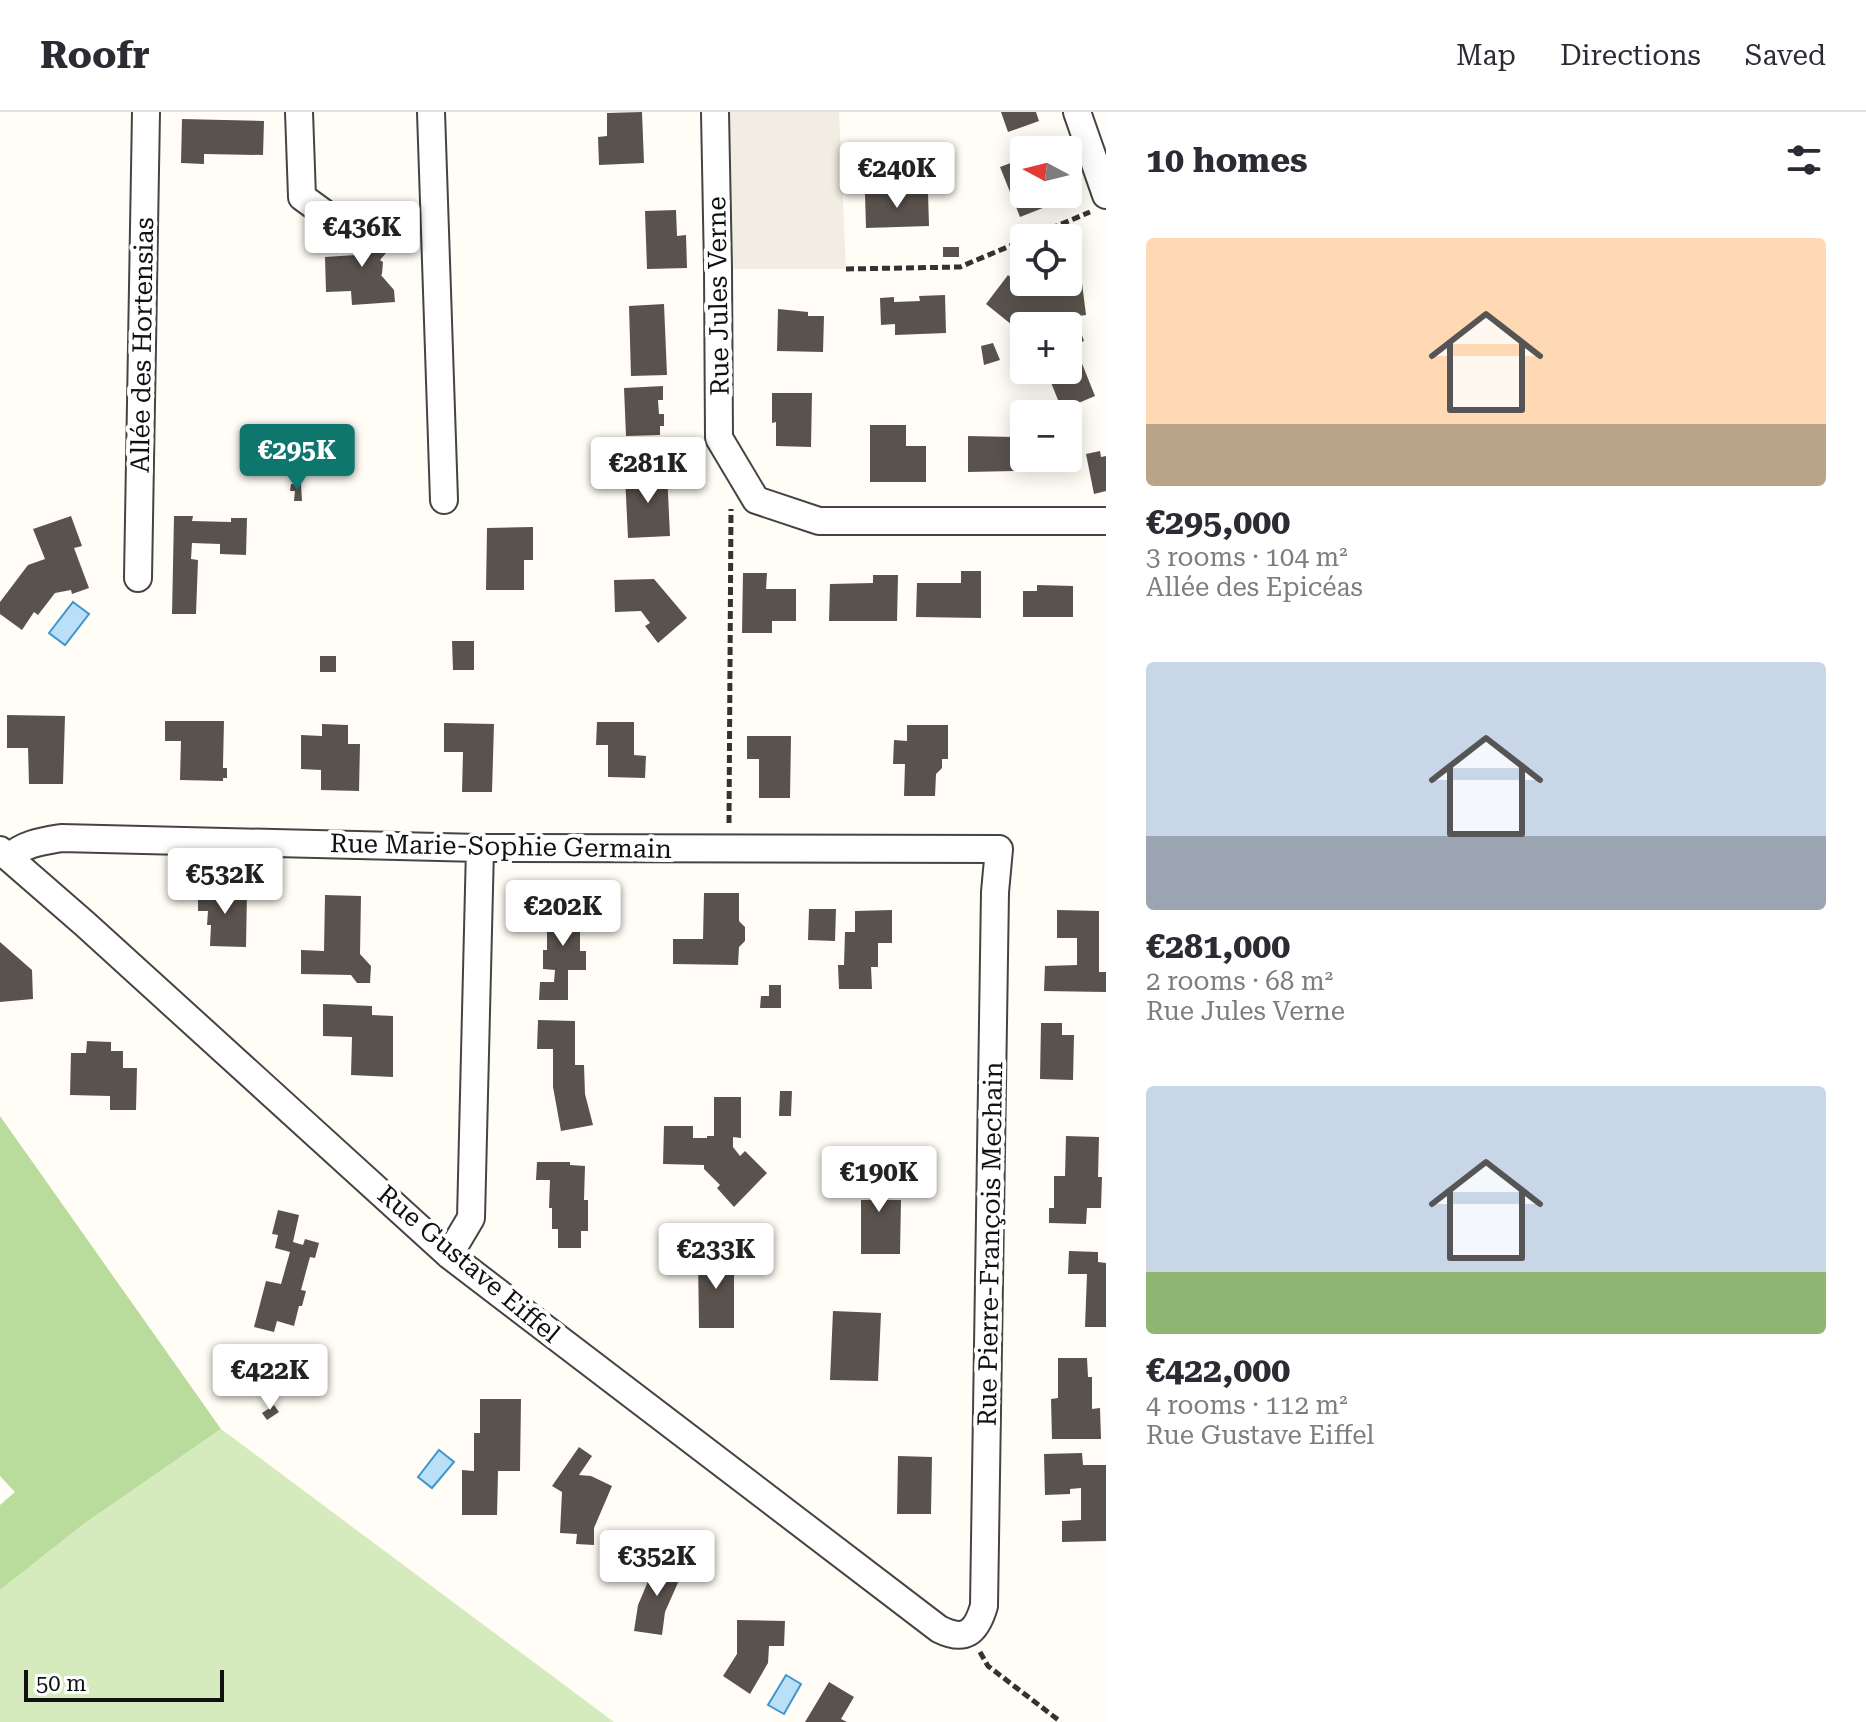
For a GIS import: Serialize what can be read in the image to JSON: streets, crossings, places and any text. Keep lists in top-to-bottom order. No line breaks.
{"streets":{"street":["Rue Jules Verne","Allée des Hortensias","Rue Marie-Sophie Germain","Rue Pierre-François Mechain","Rue Gustave Eiffel"]},"crossings":[["Rue Marie-Sophie Germain","Rue Pierre-François Mechain"],["Rue Marie-Sophie Germain","Rue Gustave Eiffel"],["Rue Pierre-François Mechain","Rue Gustave Eiffel"]],"scale_bar":"50 m","north":"left","page":{"header":"Roofr","nav":["Map","Directions","Saved"],"heading":"10 homes","map_buttons":["+","−"],"price":["€240K","€436K","€295K","€281K","€532K","€202K","€190K","€233K","€422K","€352K"],"list":[{"name":"€295,000","note":"3 rooms · 104 m² · Allée des Epicéas"},{"name":"€281,000","note":"2 rooms · 68 m² · Rue Jules Verne"},{"name":"€422,000","note":"4 rooms · 112 m² · Rue Gustave Eiffel"}],"scale":"50 m"}}
